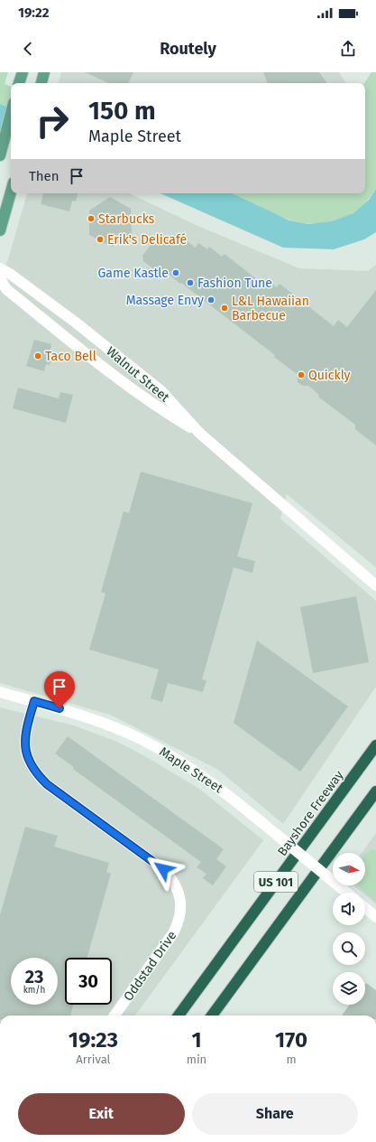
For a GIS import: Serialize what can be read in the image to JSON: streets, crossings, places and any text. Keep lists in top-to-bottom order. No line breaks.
{"streets":{"highway":["Bayshore Freeway","US 101"],"street":["Walnut Street","Maple Street","Oddstad Drive"]},"crossings":[["Maple Street","Oddstad Drive"]],"places":["Starbucks","Erik's Delicafé","Game Kastle","Fashion Tune","Massage Envy","L&L Hawaiian Barbecue","Taco Bell","Quickly"],"north":"right","page":{"status":"19:22","header":"Routely","turn":["150 m","Maple Street"],"then":"Then","speed":"23 km/h","limit":"30","eta":["19:23","Arrival","1","min","170","m"],"buttons":["Exit","Share"]}}
